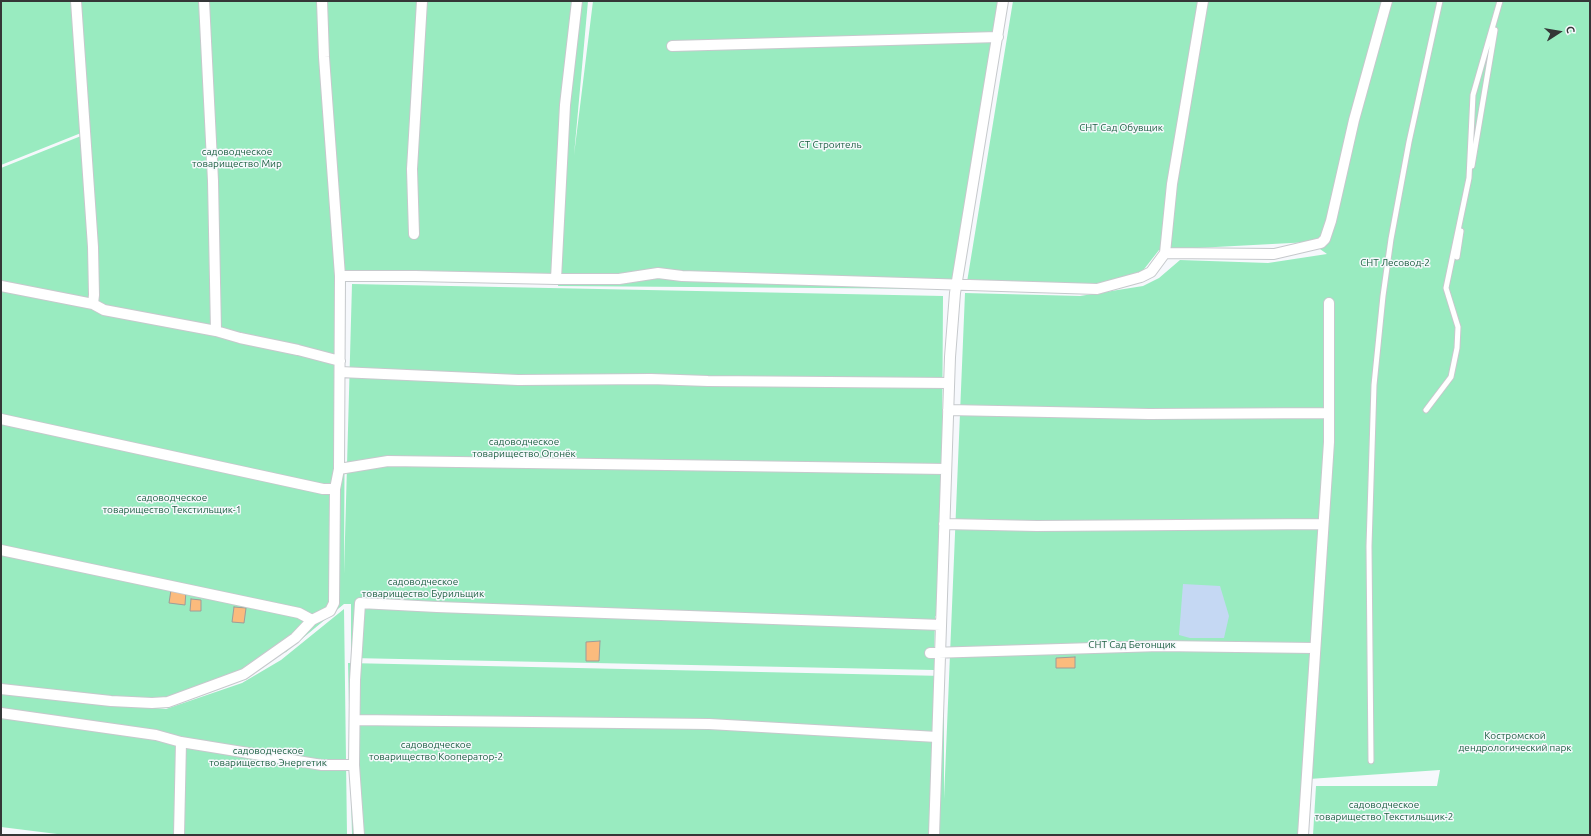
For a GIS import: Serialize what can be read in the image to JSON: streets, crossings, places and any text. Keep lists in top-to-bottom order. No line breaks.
{"parks":["СНТ Сад Обувщик","СТ Строитель","садоводческое товарищество Мир","СНТ Лесовод-2","садоводческое товарищество Огонёк","садоводческое товарищество Текстильщик-1","садоводческое товарищество Бурильщик","СНТ Сад Бетонщик","Костромской дендрологический парк","садоводческое товарищество Кооператор-2","садоводческое товарищество Энергетик","садоводческое товарищество Текстильщик-2"],"north":"right"}
